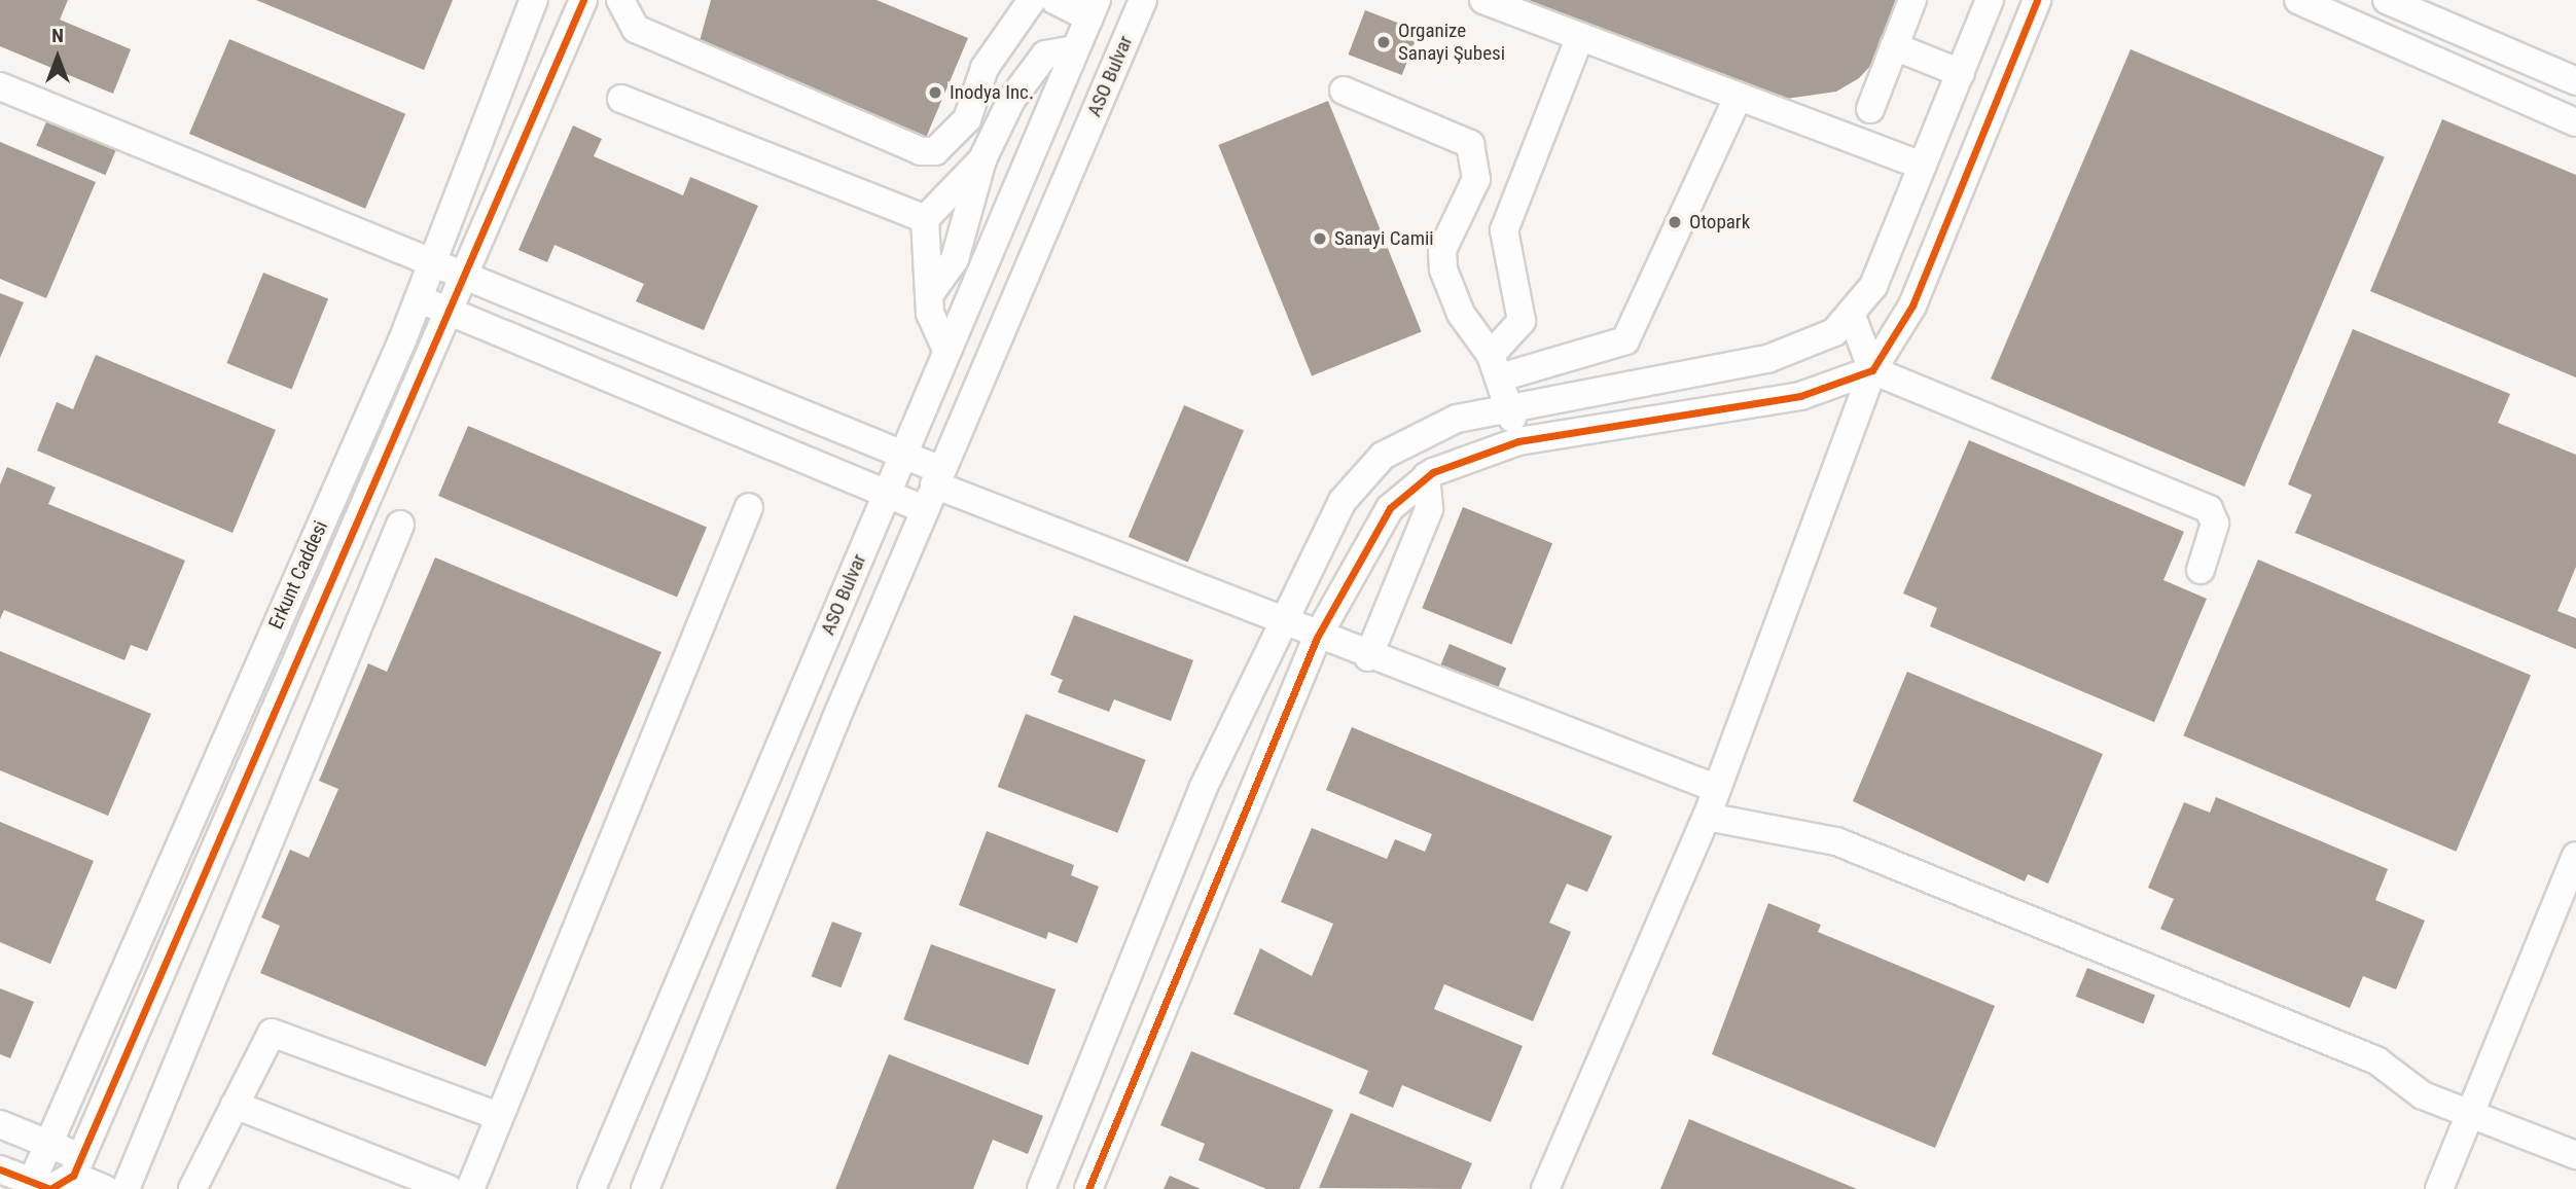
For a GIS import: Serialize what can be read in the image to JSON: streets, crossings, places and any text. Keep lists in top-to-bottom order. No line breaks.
{"streets":{"street":["ASO Bulvar","Erkunt Caddesi"]},"places":["Organize Sanayi Şubesi","Inodya Inc.","Otopark","Sanayi Camii"],"north":"top"}
